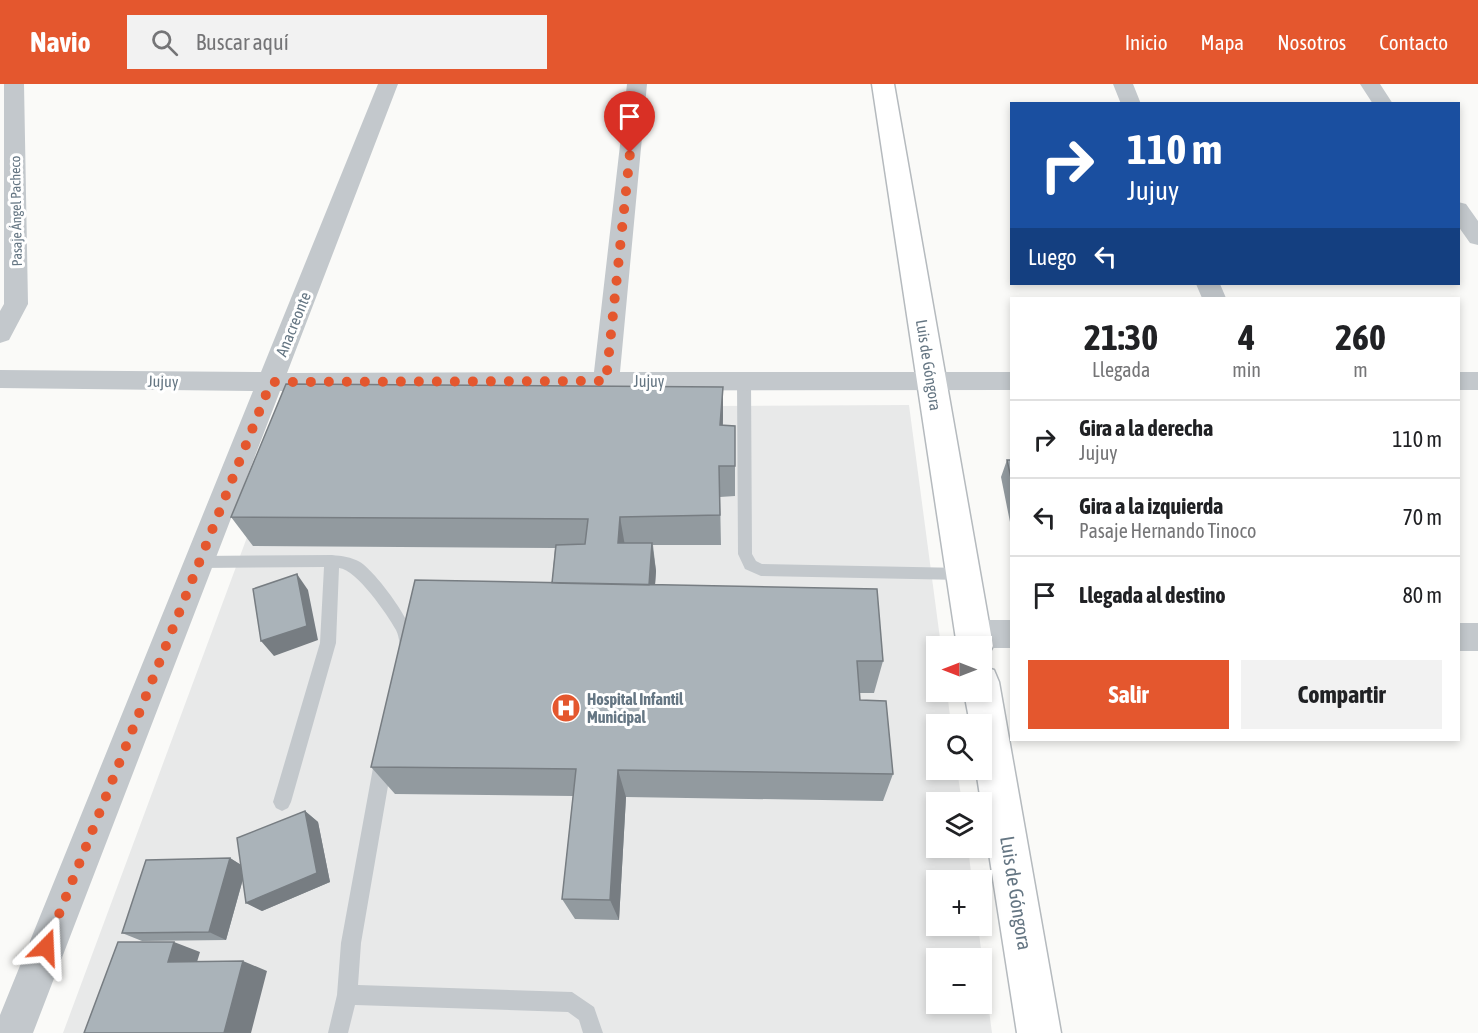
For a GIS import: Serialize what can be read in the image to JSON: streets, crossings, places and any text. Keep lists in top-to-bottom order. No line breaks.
{"streets":{"main road":["Luis de Góngora"],"street":["Pasaje Ángel Pacheco","Anacreonte","Jujuy"]},"crossings":[["Anacreonte","Jujuy"],["Luis de Góngora","Jujuy"]],"places":{"hospital":["Hospital Infantil Municipal"]},"north":"left","page":{"header":"Navio","search":"Buscar aquí","nav":["Inicio","Mapa","Nosotros","Contacto"],"turn":["110 m","Jujuy"],"then":"Luego","eta":["21:30","Llegada","4","min","260","m"],"list":[{"name":"Gira a la derecha","note":"Jujuy","value":"110 m"},{"name":"Gira a la izquierda","note":"Pasaje Hernando Tinoco","value":"70 m"},{"name":"Llegada al destino","value":"80 m"}],"map_buttons":["+","−"],"buttons":["Salir","Compartir"]}}
